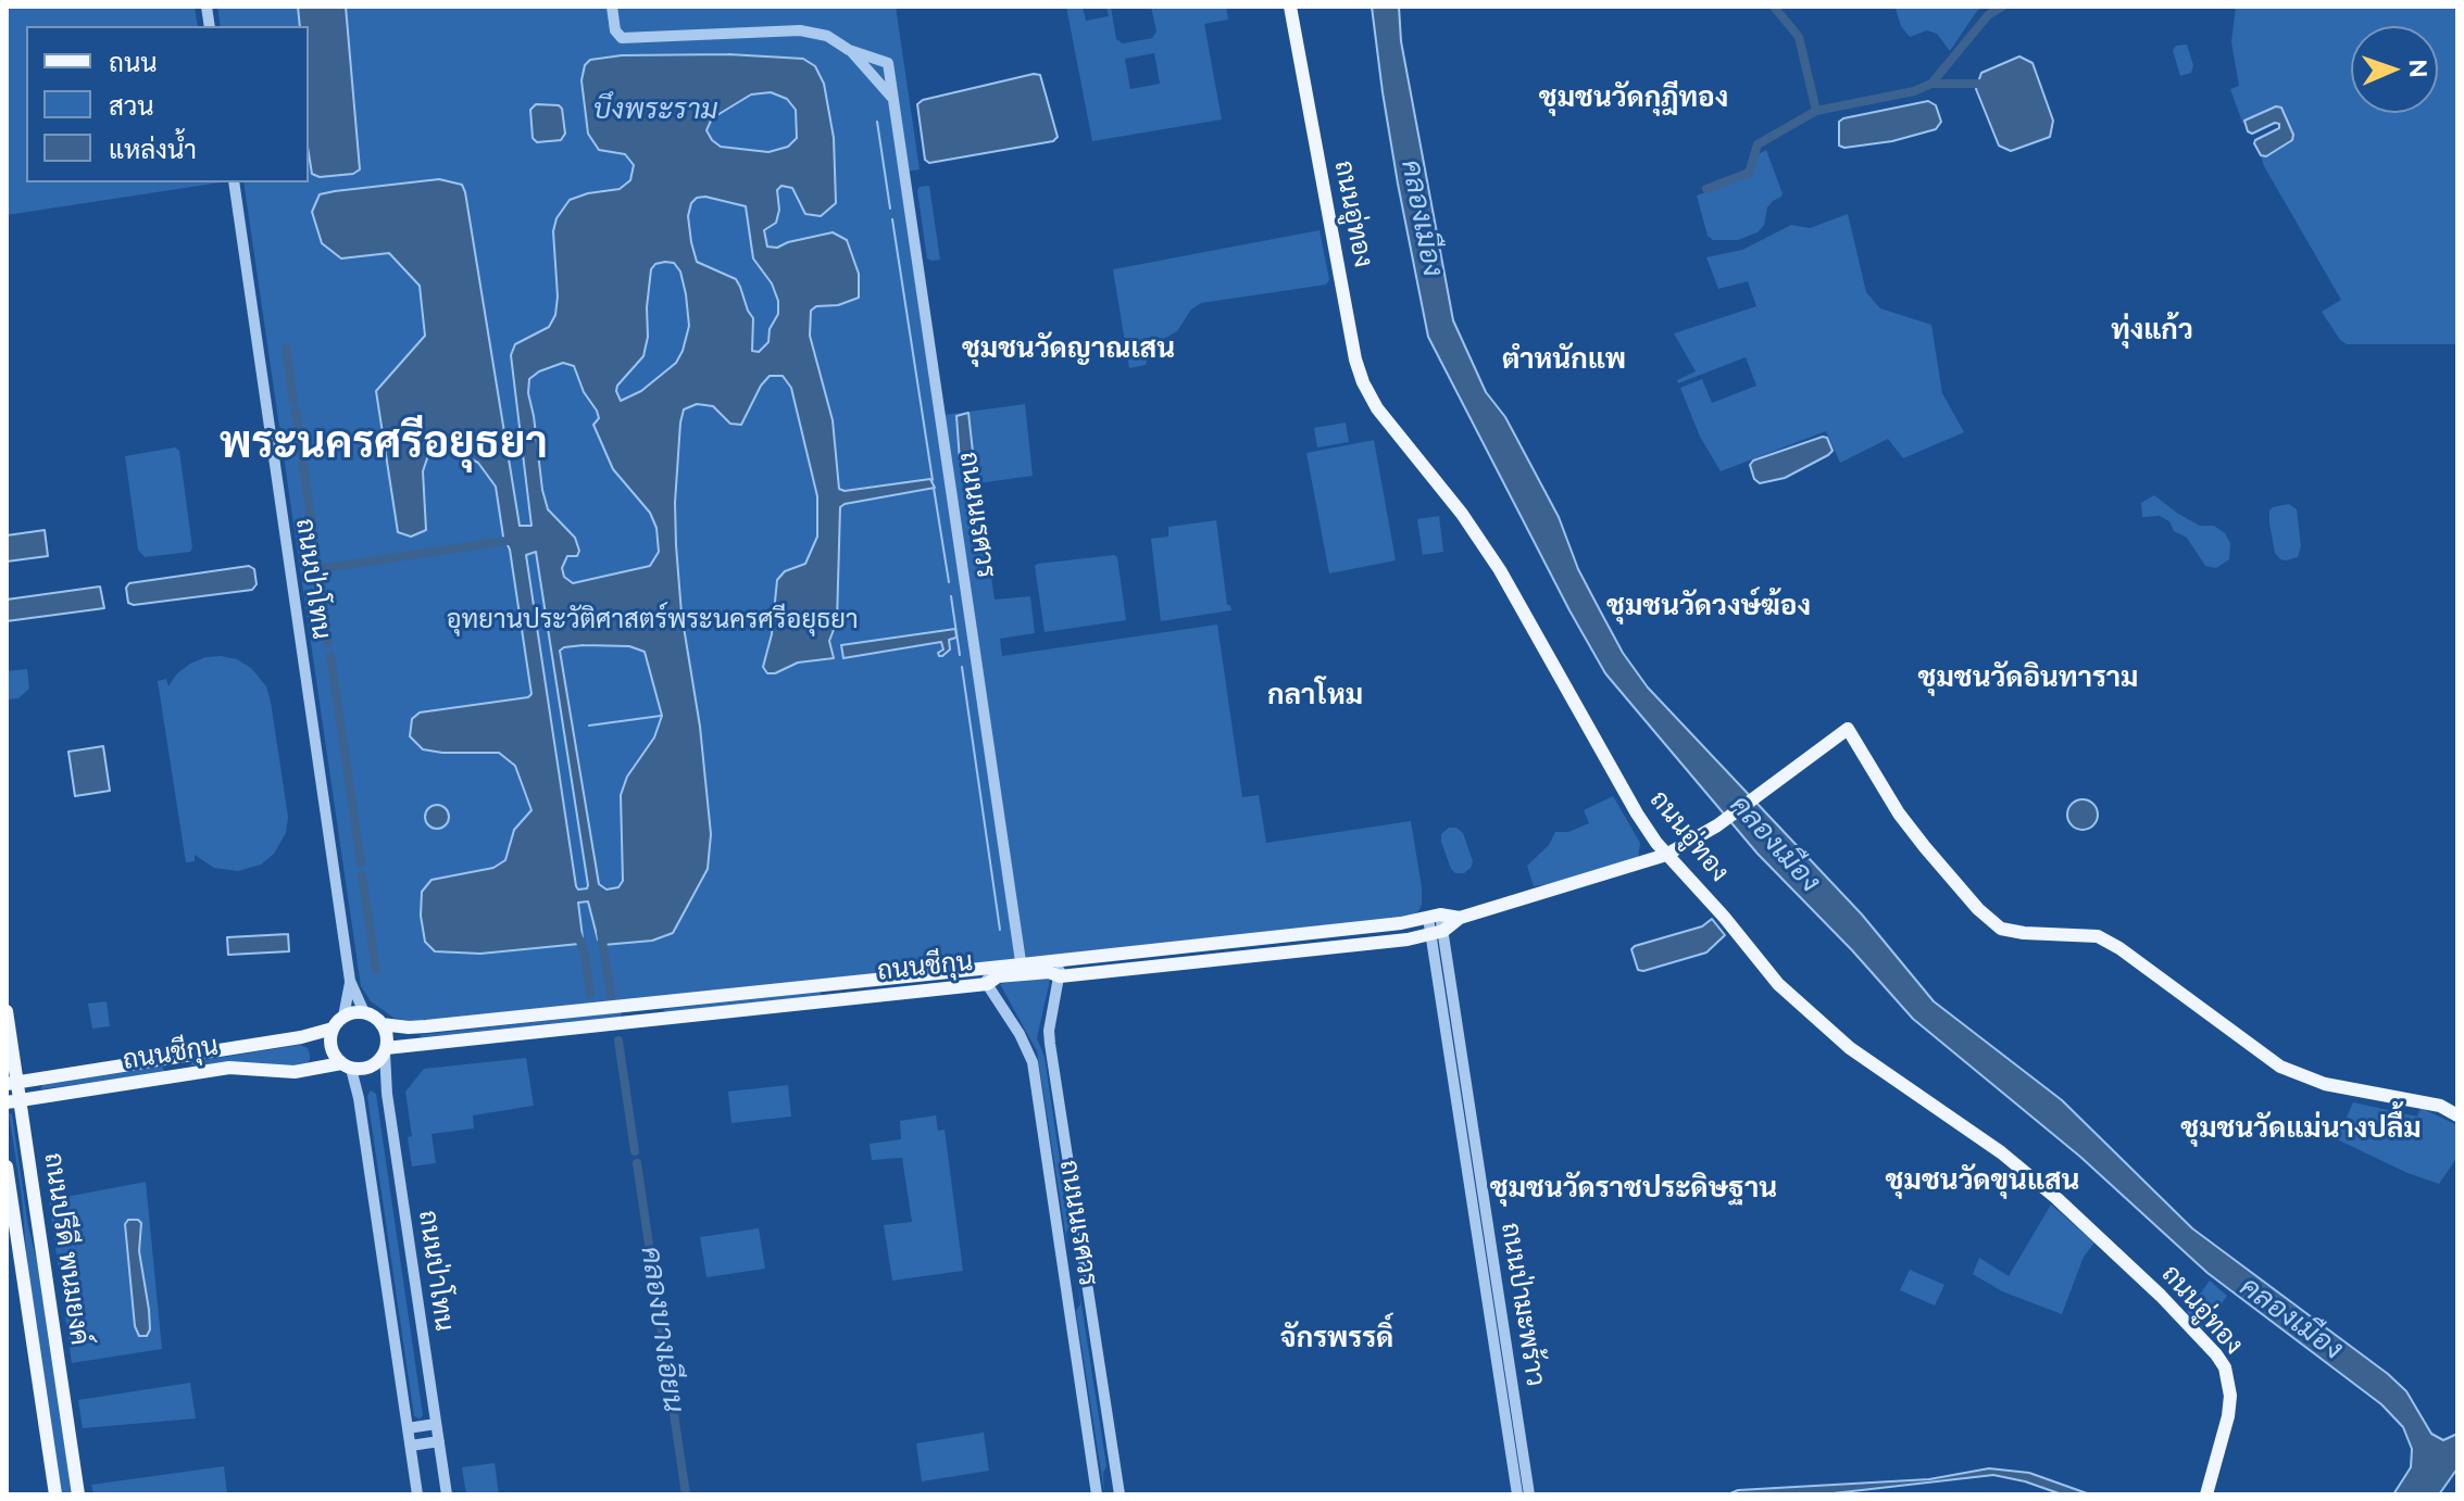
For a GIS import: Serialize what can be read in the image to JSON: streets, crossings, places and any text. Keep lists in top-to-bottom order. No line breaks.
{"streets":{"main road":["ถนนอู่ทอง","ถนนชีกุน","ถนนปรีดี พนมยงค์"],"street":["ถนนนเรศวร","ถนนป่าโทน","ถนนป่ามะพร้าว"]},"crossings":[["ถนนอู่ทอง","ถนนชีกุน"],["ถนนนเรศวร","ถนนชีกุน"],["ถนนป่าโทน","ถนนชีกุน"],["ถนนชีกุน","ถนนปรีดี พนมยงค์"],["ถนนชีกุน","ถนนป่ามะพร้าว"]],"districts":["ชุมชนวัดกุฎีทอง","ทุ่งแก้ว","ชุมชนวัดญาณเสน","ตำหนักแพ","พระนครศรีอยุธยา","ชุมชนวัดวงษ์ฆ้อง","ชุมชนวัดอินทาราม","กลาโหม","ชุมชนวัดแม่นางปลื้ม","ชุมชนวัดขุนแสน","ชุมชนวัดราชประดิษฐาน","จักรพรรดิ์"],"water":["บึงพระราม","คลองเมือง","คลองบางเอียน"],"parks":["อุทยานประวัติศาสตร์พระนครศรีอยุธยา"],"legend":["ถนน","สวน","แหล่งน้ำ"],"north":"right"}
